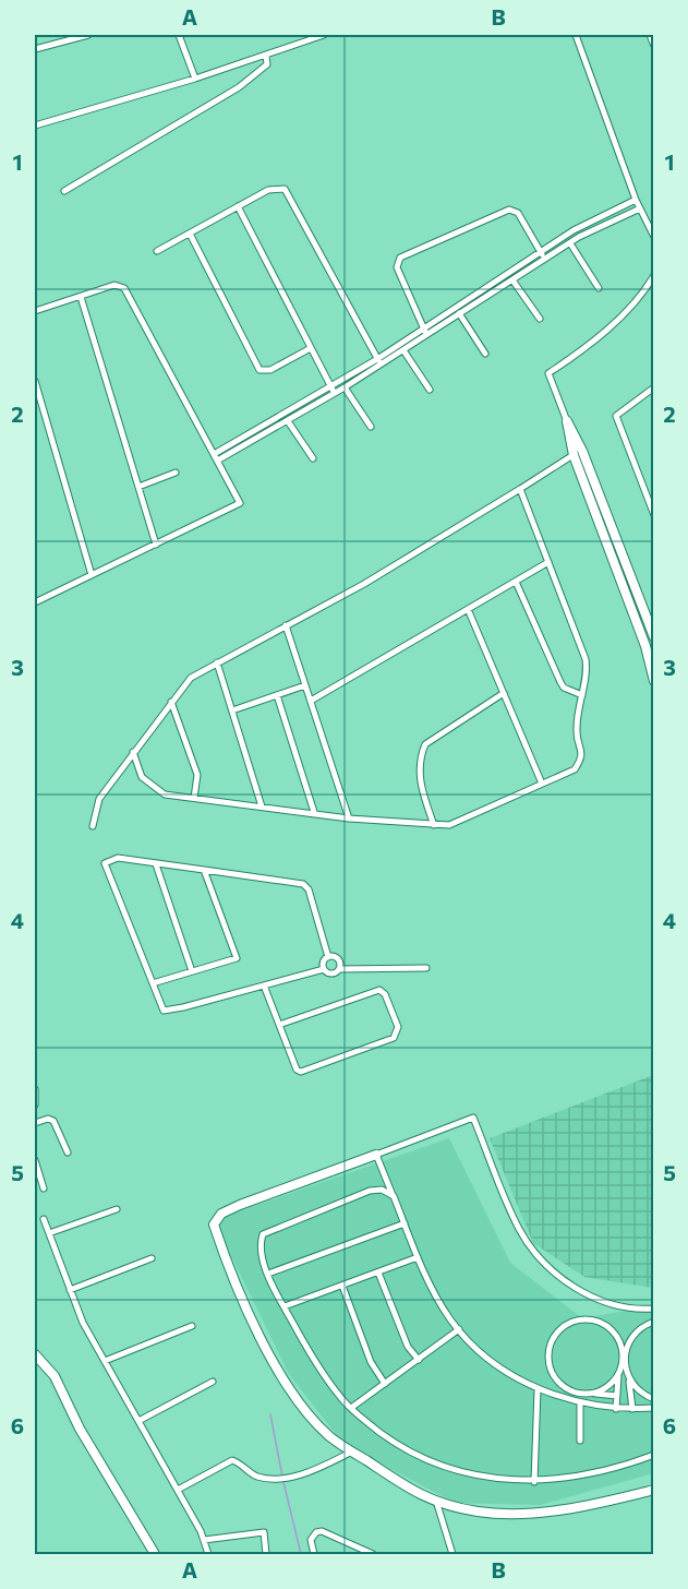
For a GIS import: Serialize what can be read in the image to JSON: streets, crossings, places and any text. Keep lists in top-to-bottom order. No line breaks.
{"grid":{"columns":["A","B"],"rows":["1","2","3","4","5","6"]}}
